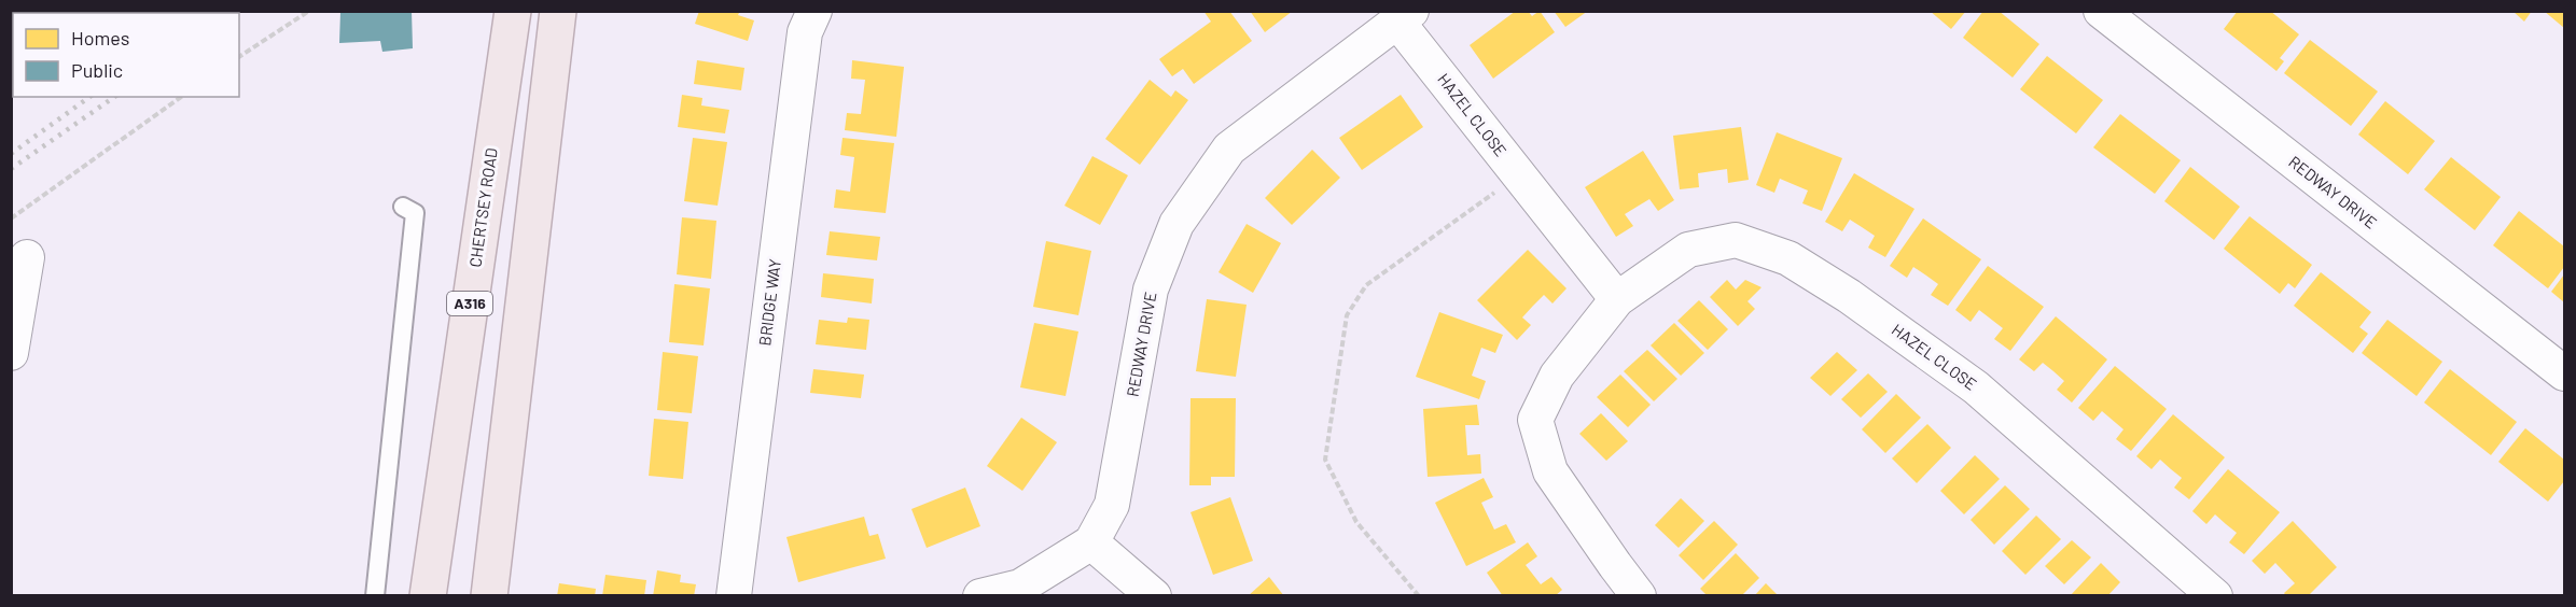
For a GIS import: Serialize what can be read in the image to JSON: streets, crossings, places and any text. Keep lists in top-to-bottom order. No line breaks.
{"streets":{"highway":["CHERTSEY ROAD","A316"],"street":["HAZEL CLOSE","REDWAY DRIVE","BRIDGE WAY"]},"crossings":[["HAZEL CLOSE","REDWAY DRIVE"]],"legend":["Homes","Public"]}
